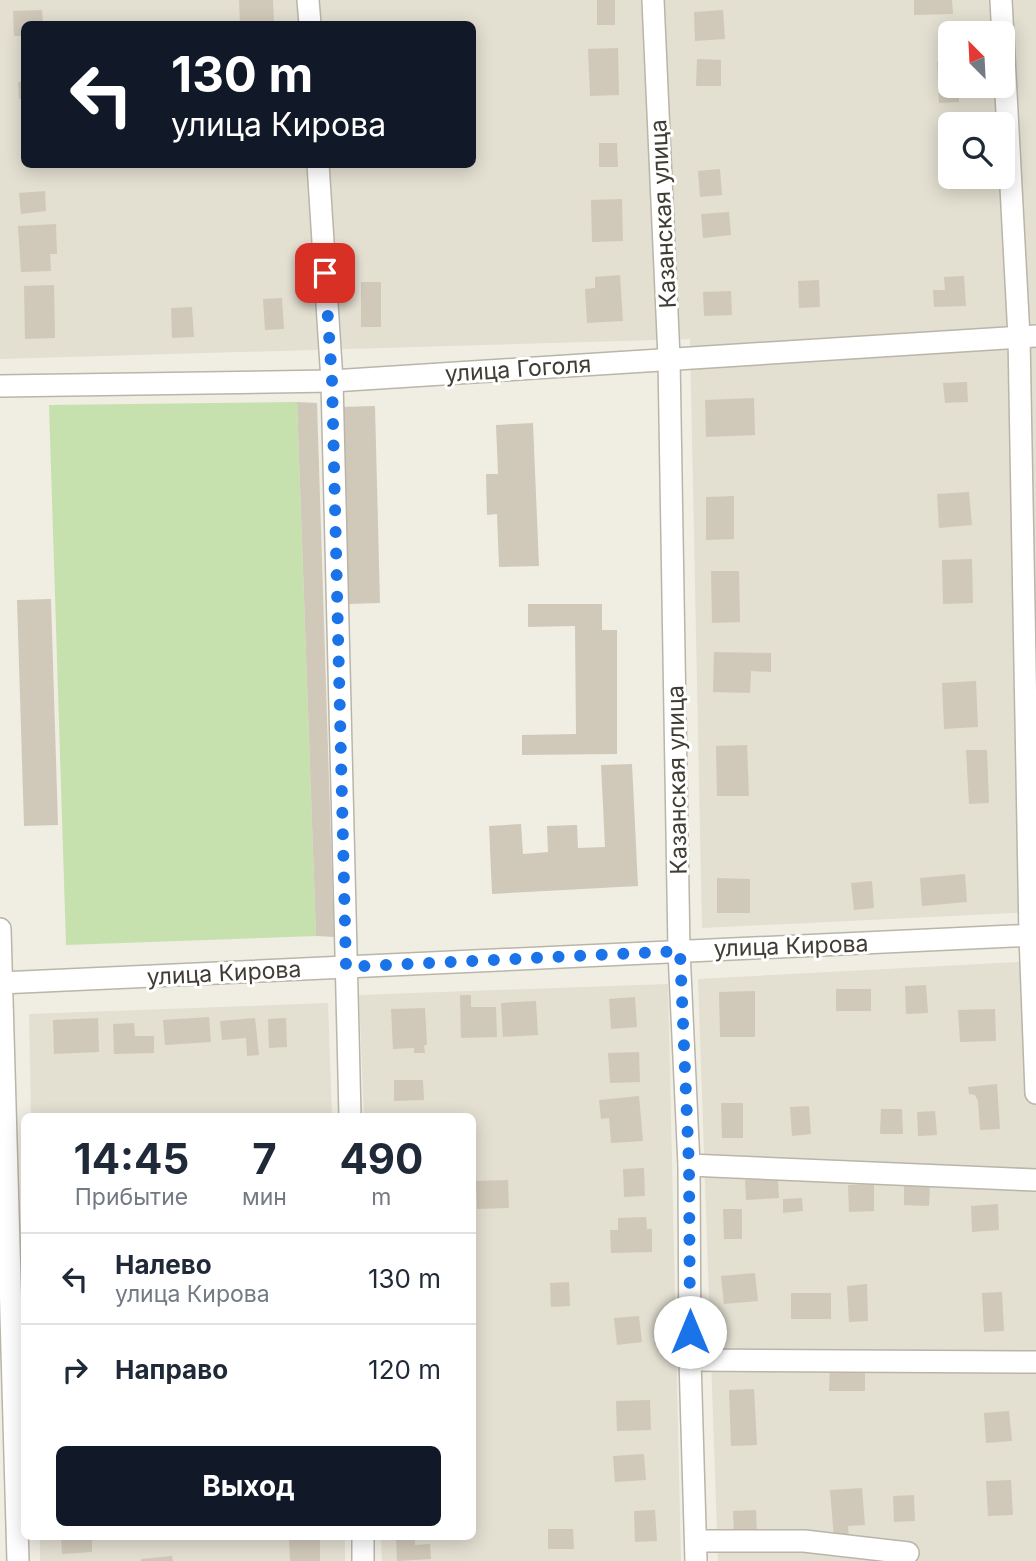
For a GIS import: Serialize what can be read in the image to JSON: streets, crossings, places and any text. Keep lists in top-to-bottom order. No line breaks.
{"streets":{"street":["Казанская улица","улица Гоголя","улица Кирова"]},"crossings":[["Казанская улица","улица Гоголя"],["Казанская улица","улица Кирова"]],"north":"top left","page":{"turn":["130 m","улица Кирова"],"eta":["14:45","Прибытие","7","мин","490","m"],"list":[{"name":"Налево","note":"улица Кирова","value":"130 m"},{"name":"Направо","value":"120 m"}],"buttons":"Выход"}}
